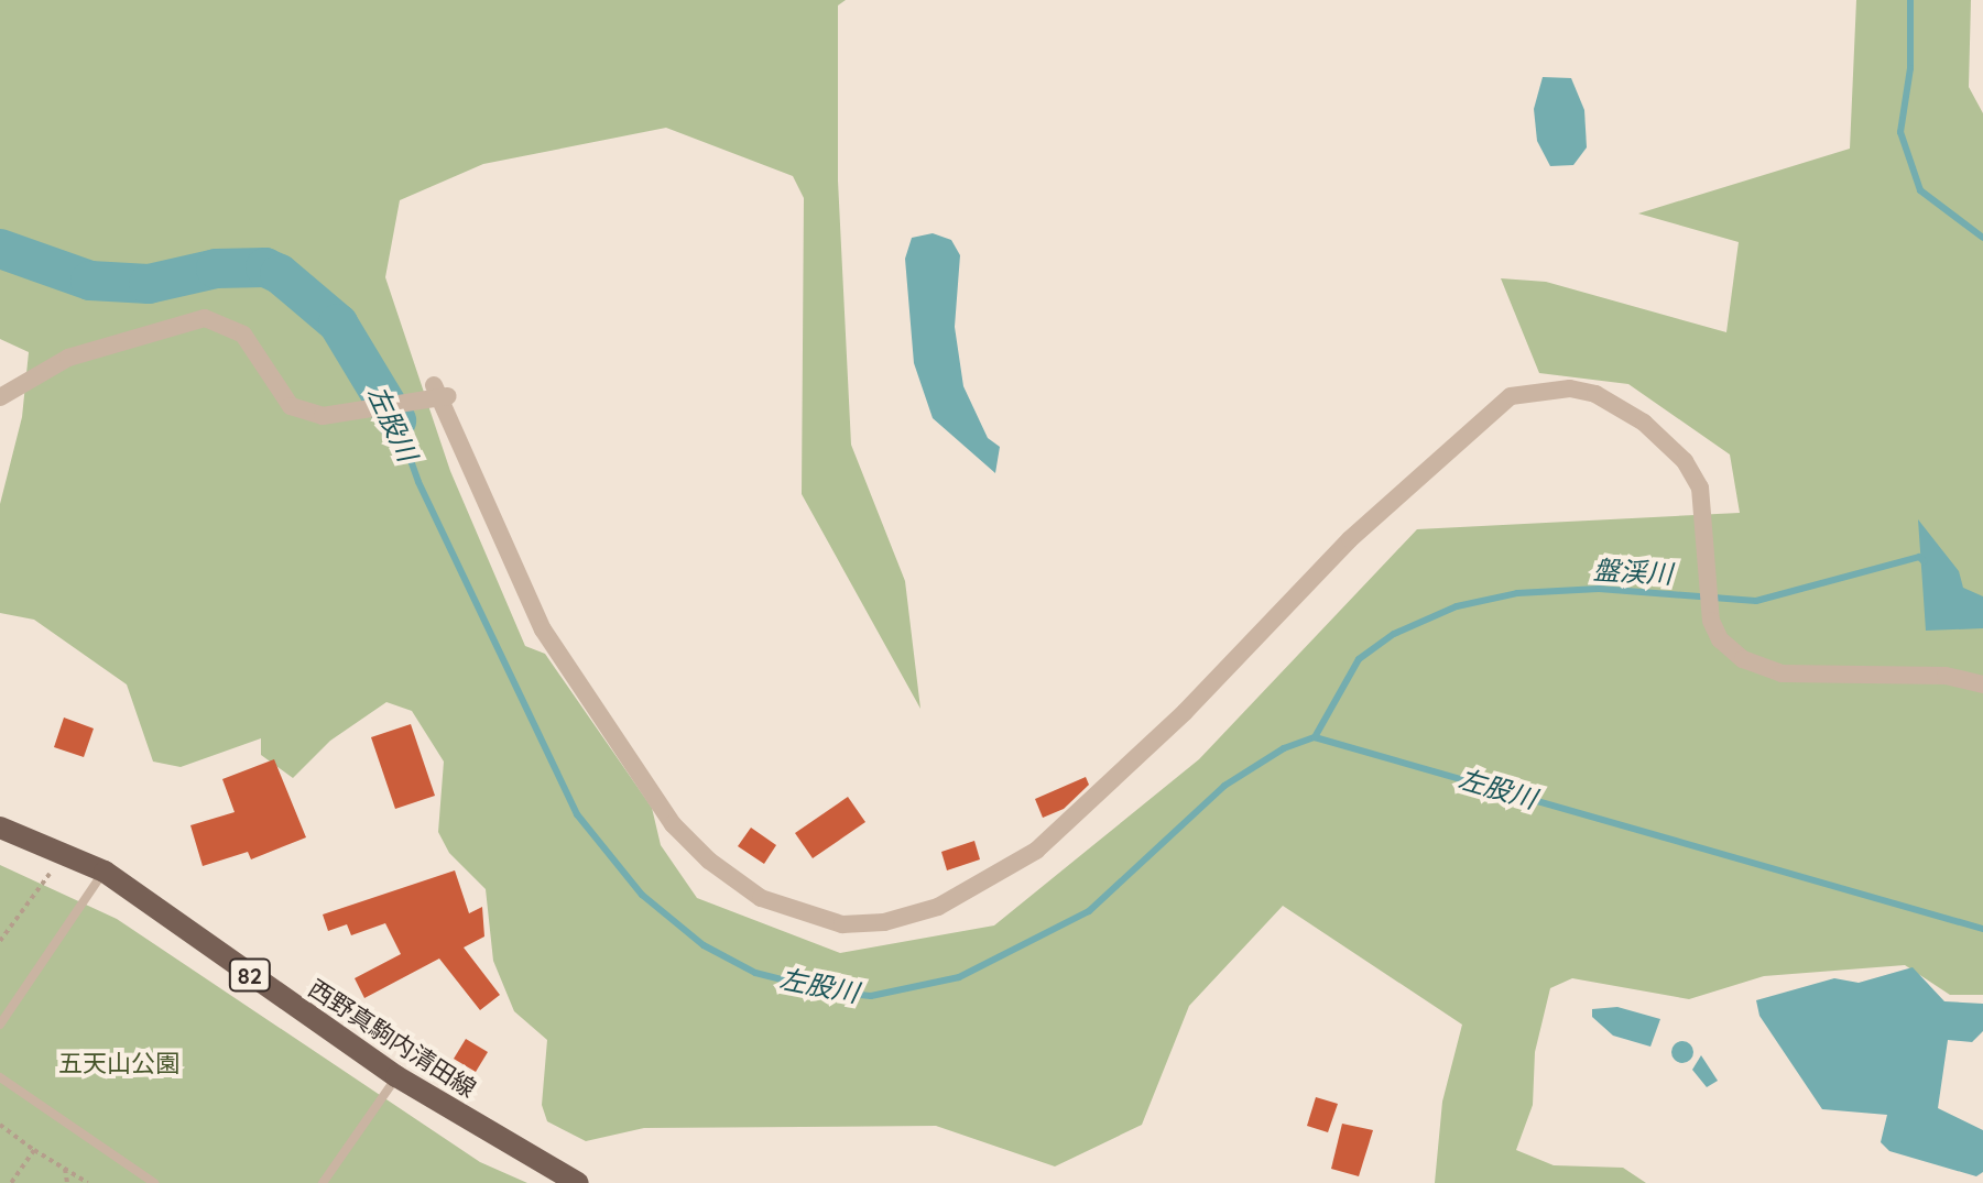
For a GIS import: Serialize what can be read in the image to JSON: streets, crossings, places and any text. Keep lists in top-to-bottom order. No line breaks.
{"streets":{"main road":["82","西野真駒内清田線"]},"water":["左股川","盤渓川"],"parks":["五天山公園"]}
